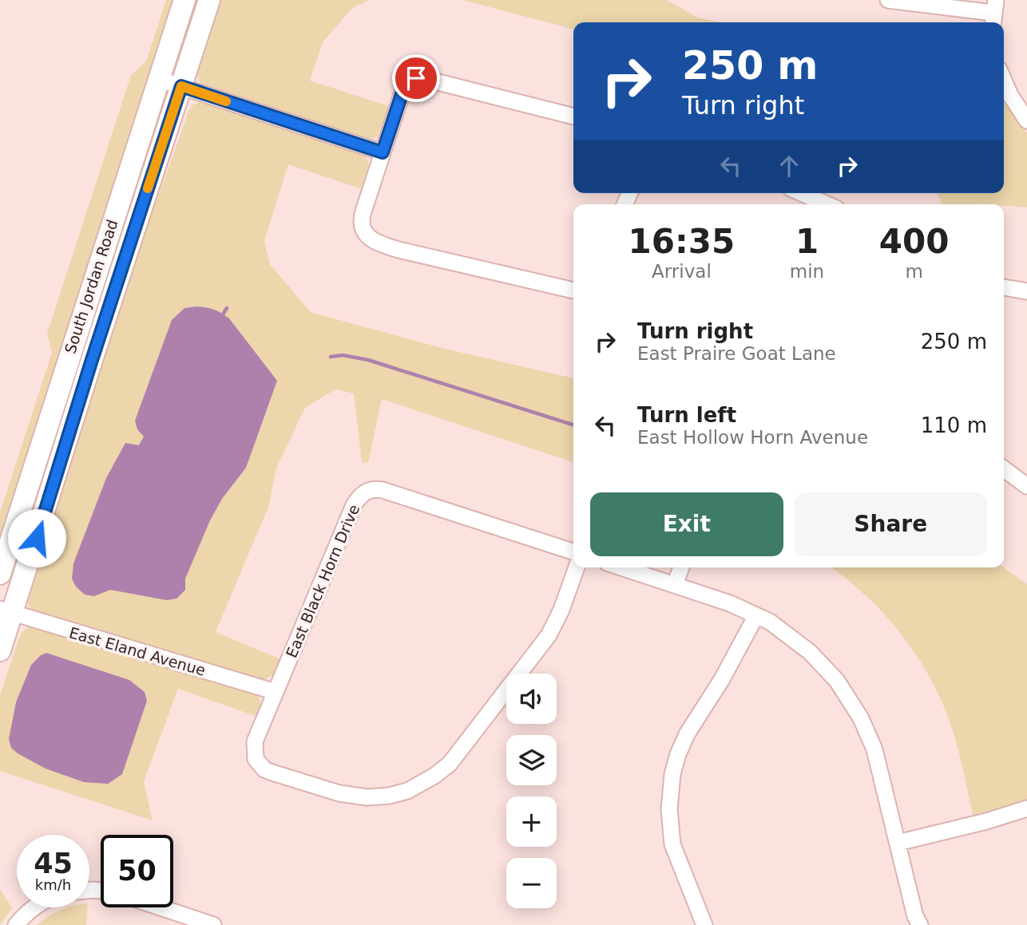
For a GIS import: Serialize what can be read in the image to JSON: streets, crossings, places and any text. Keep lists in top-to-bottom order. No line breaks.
{"streets":{"main road":["South Jordan Road"],"street":["East Black Horn Drive","East Eland Avenue"]},"crossings":[["South Jordan Road","East Eland Avenue"],["East Black Horn Drive","East Eland Avenue"]],"page":{"turn":["250 m","Turn right"],"eta":["16:35","Arrival","1","min","400","m"],"list":[{"name":"Turn right","note":"East Praire Goat Lane","value":"250 m"},{"name":"Turn left","note":"East Hollow Horn Avenue","value":"110 m"}],"buttons":["Exit","Share"],"map_buttons":["+","−"],"speed":"45 km/h","limit":"50"}}
